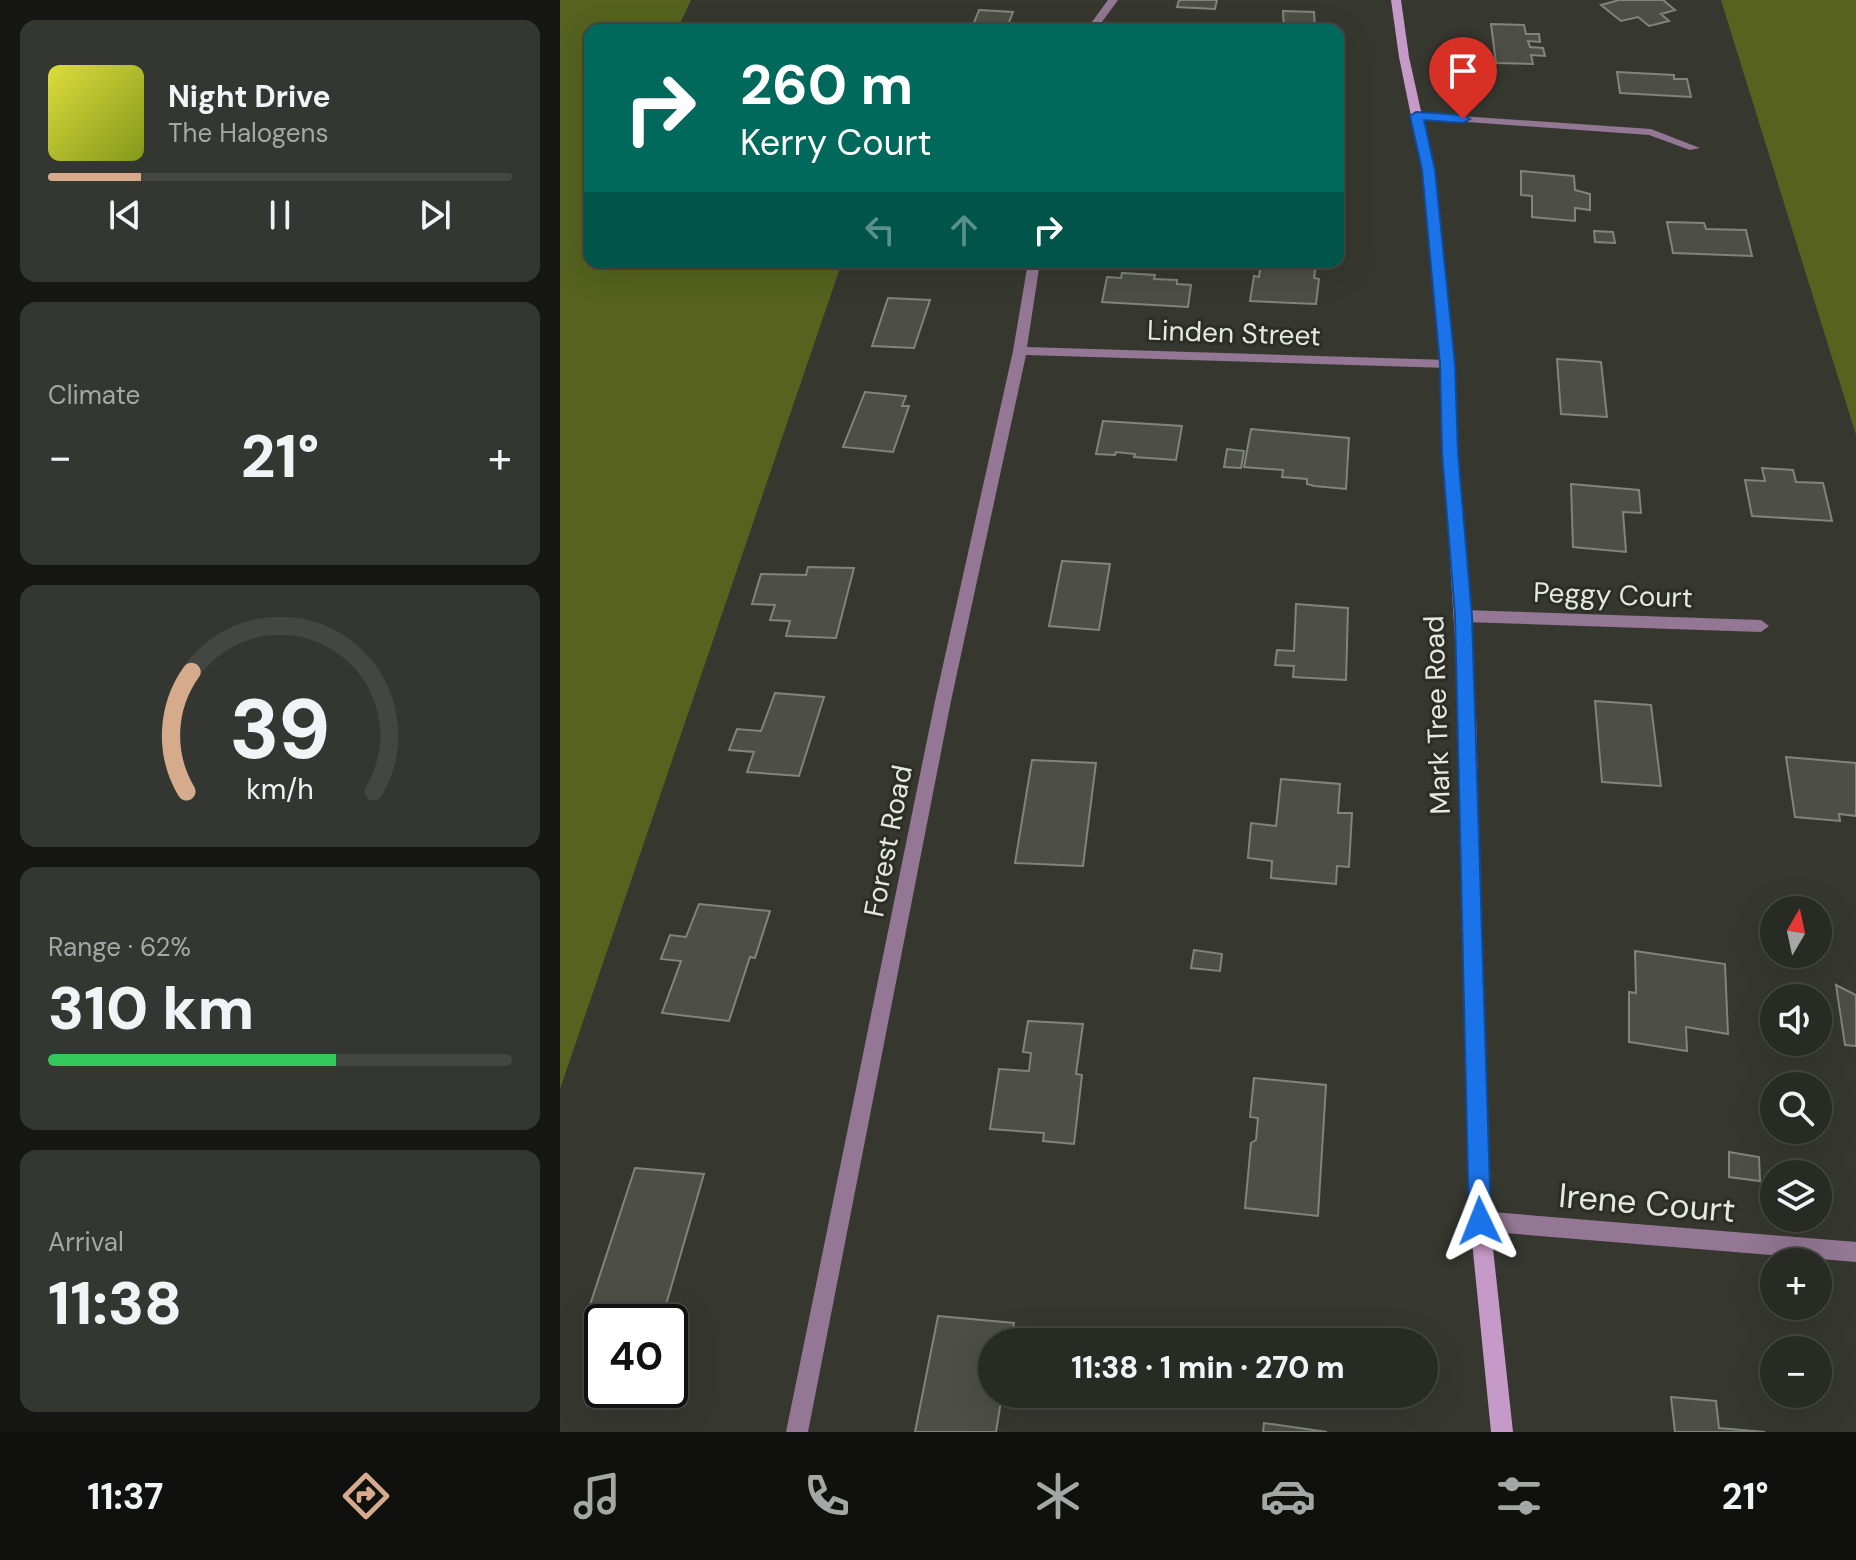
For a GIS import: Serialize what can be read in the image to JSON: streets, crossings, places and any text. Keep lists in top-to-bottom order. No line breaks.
{"streets":{"street":["Linden Street","Peggy Court","Mark Tree Road","Forest Road","Irene Court"]},"crossings":[["Linden Street","Mark Tree Road"],["Linden Street","Forest Road"],["Peggy Court","Mark Tree Road"],["Mark Tree Road","Irene Court"]],"north":"top","page":{"turn":["260 m","Kerry Court"],"song":["Night Drive","The Halogens"],"tile":["Climate",["Range · 62%","310 km"],["Arrival","11:38"]],"heat":["−","21°","+"],"map_buttons":["+","−"],"limit":"40","trip":"11:38 · 1 min · 270 m","tabs":["11:37","21°"],"gauge":["39","km/h"]}}
